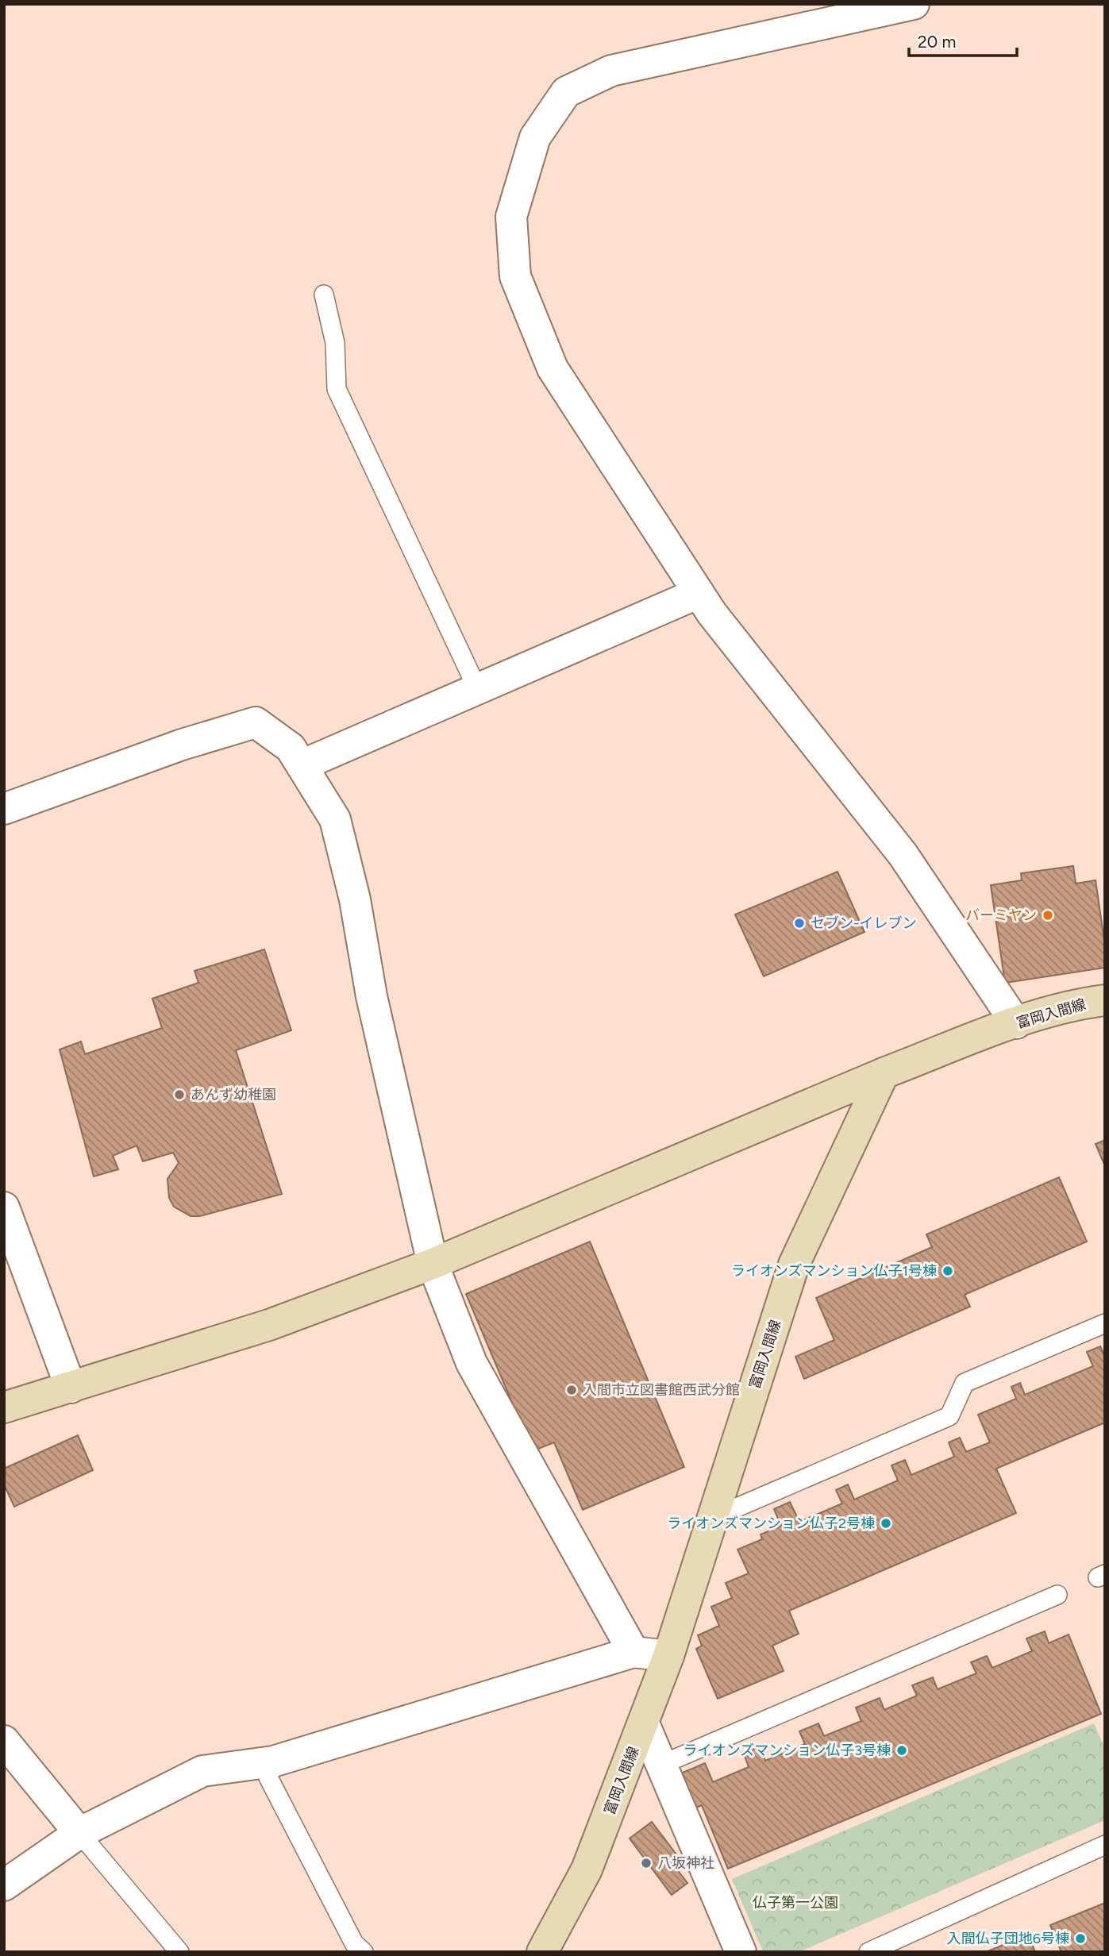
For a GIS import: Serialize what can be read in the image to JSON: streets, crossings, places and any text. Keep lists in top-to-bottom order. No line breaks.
{"streets":{"main road":["富岡入間線"]},"parks":["仏子第一公園"],"places":["バーミヤン","セブン-イレブン","あんず幼稚園","ライオンズマンション仏子1号棟","入間市立図書館西武分館","ライオンズマンション仏子2号棟","ライオンズマンション仏子3号棟","八坂神社","入間仏子団地6号棟"],"scale_bar":"20 m"}
